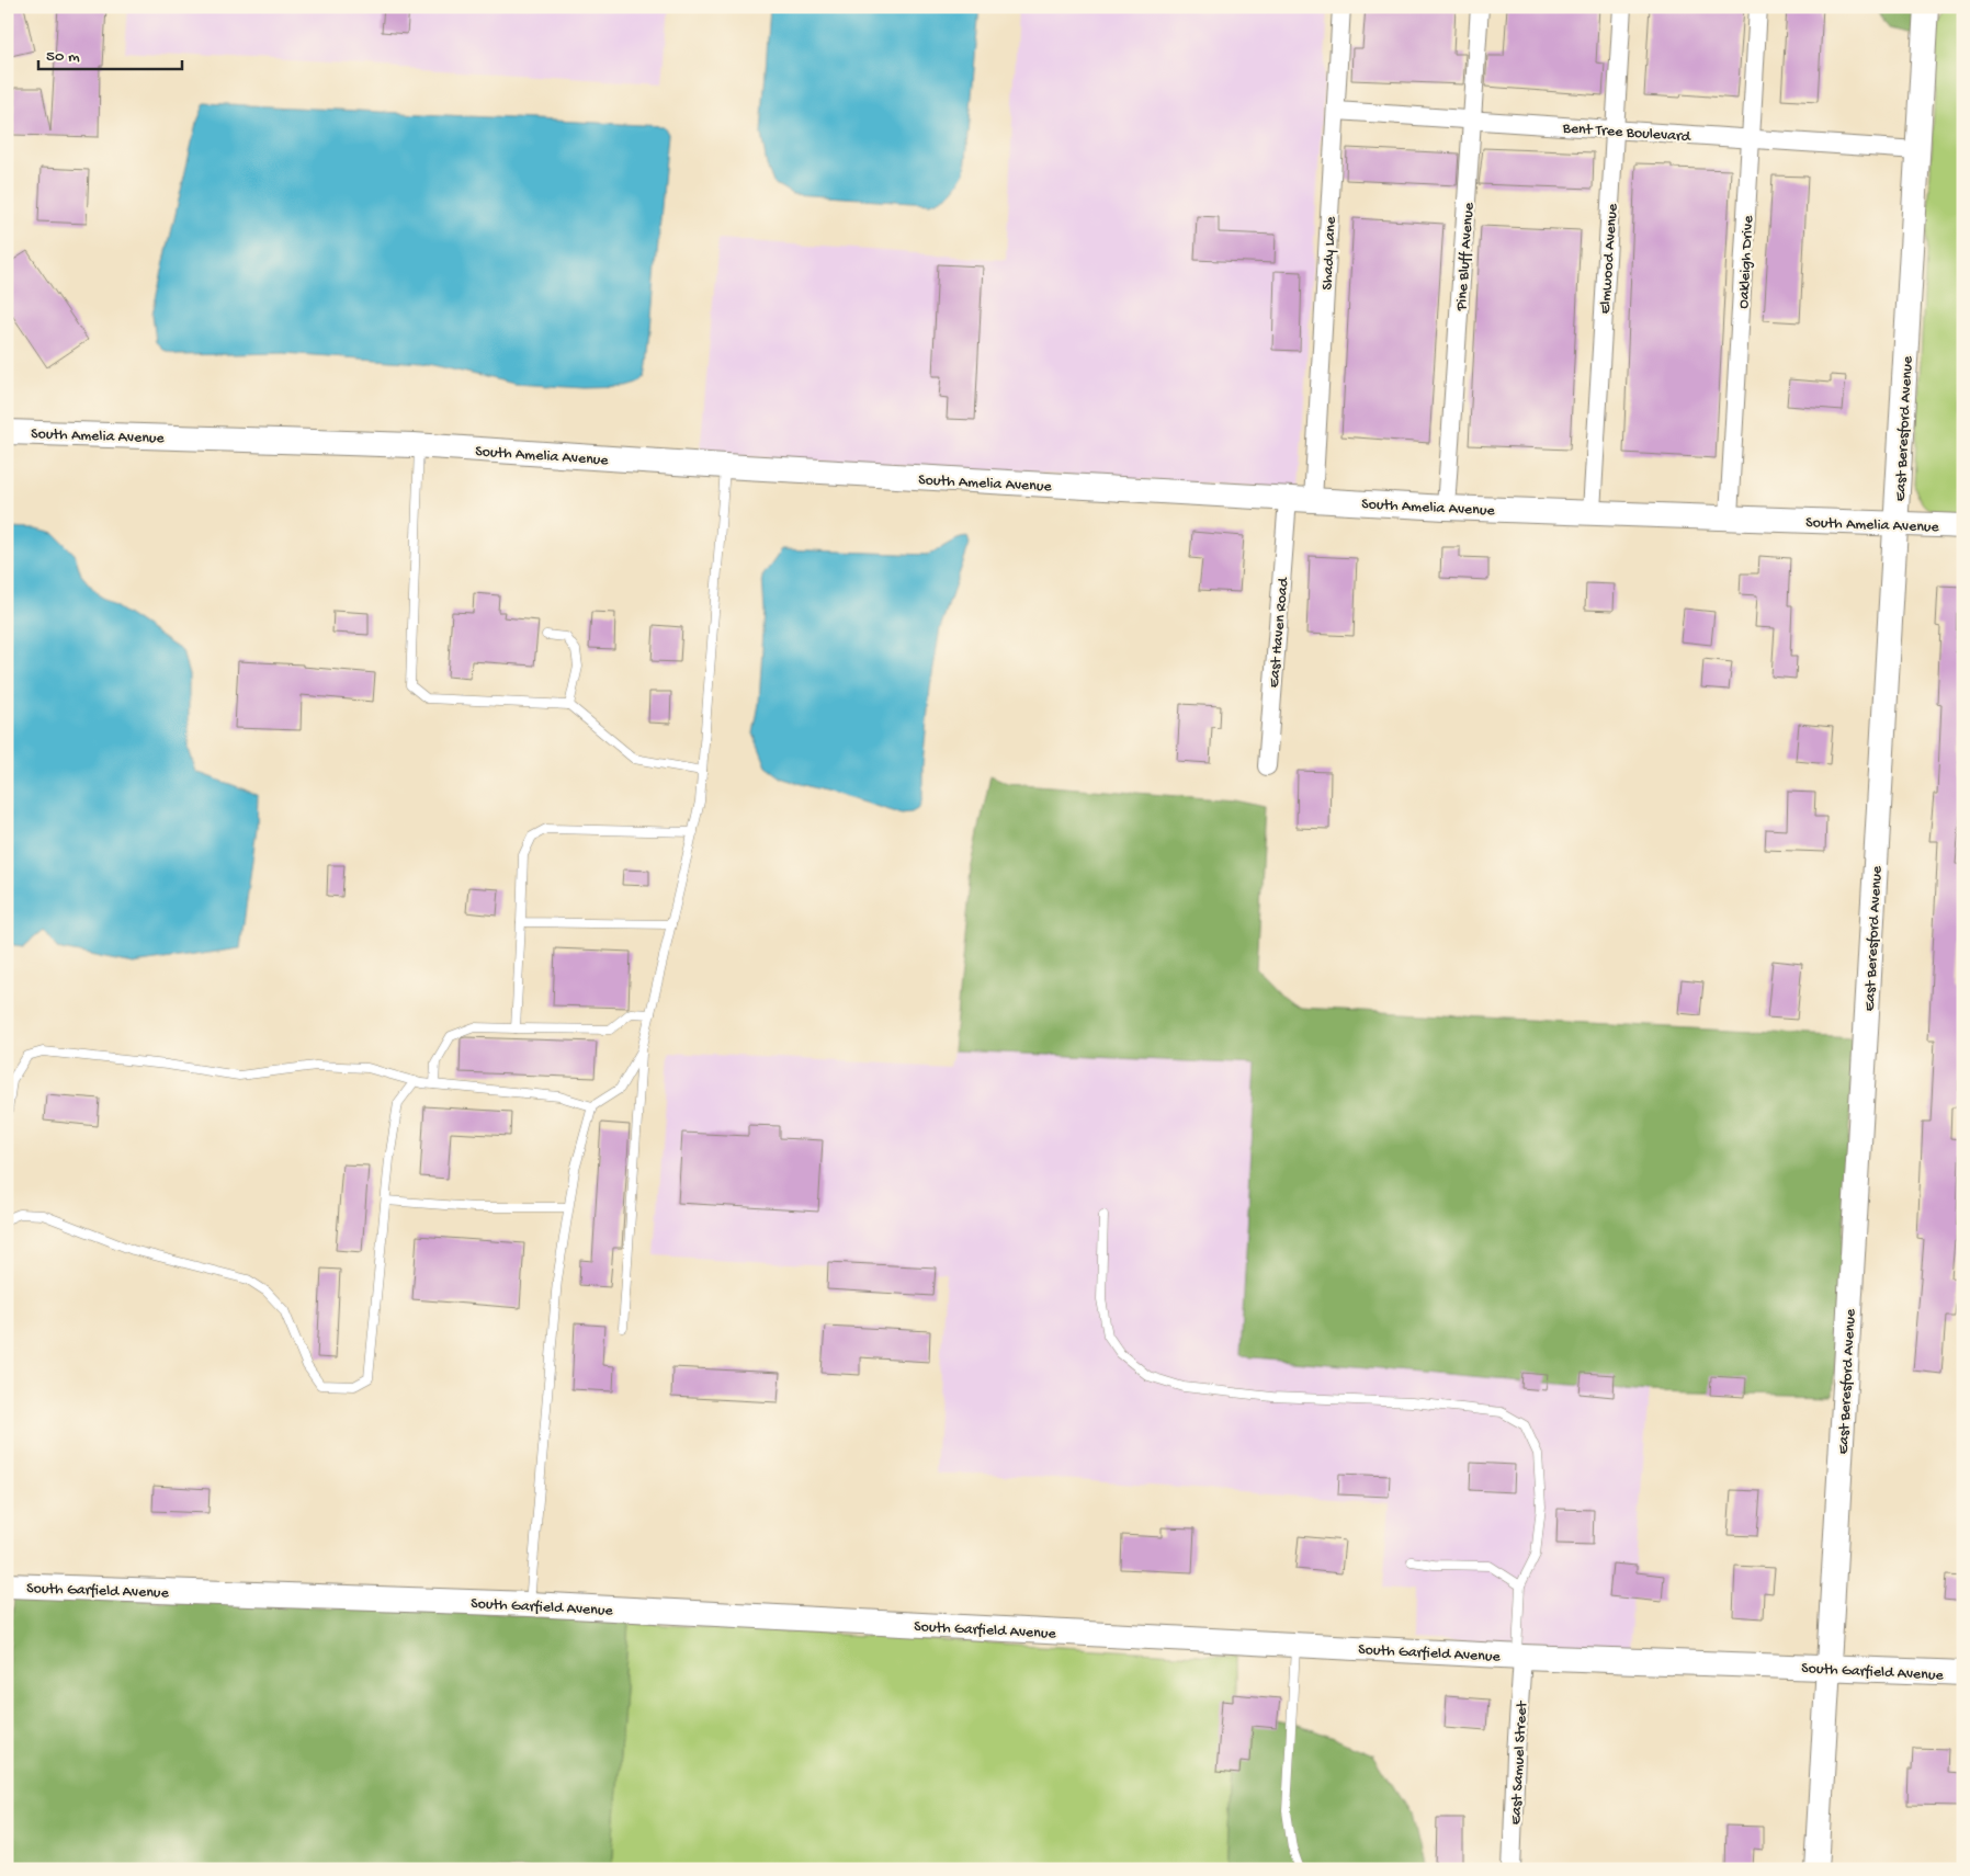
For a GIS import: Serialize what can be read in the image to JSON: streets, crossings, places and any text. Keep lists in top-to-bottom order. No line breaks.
{"streets":{"street":["Bent Tree Boulevard","Shady Lane","Pine Bluff Avenue","Elmwood Avenue","Oakleigh Drive","East Beresford Avenue","South Amelia Avenue","East Haven Road","South Garfield Avenue","East Samuel Street"]},"crossings":[["Bent Tree Boulevard","Shady Lane"],["Bent Tree Boulevard","Pine Bluff Avenue"],["Bent Tree Boulevard","Elmwood Avenue"],["Bent Tree Boulevard","Oakleigh Drive"],["Bent Tree Boulevard","East Beresford Avenue"],["Shady Lane","South Amelia Avenue"],["Pine Bluff Avenue","South Amelia Avenue"],["Elmwood Avenue","South Amelia Avenue"],["Oakleigh Drive","South Amelia Avenue"],["East Beresford Avenue","South Amelia Avenue"],["East Beresford Avenue","South Garfield Avenue"],["South Amelia Avenue","East Haven Road"],["South Garfield Avenue","East Samuel Street"]],"scale_bar":"50 m"}
